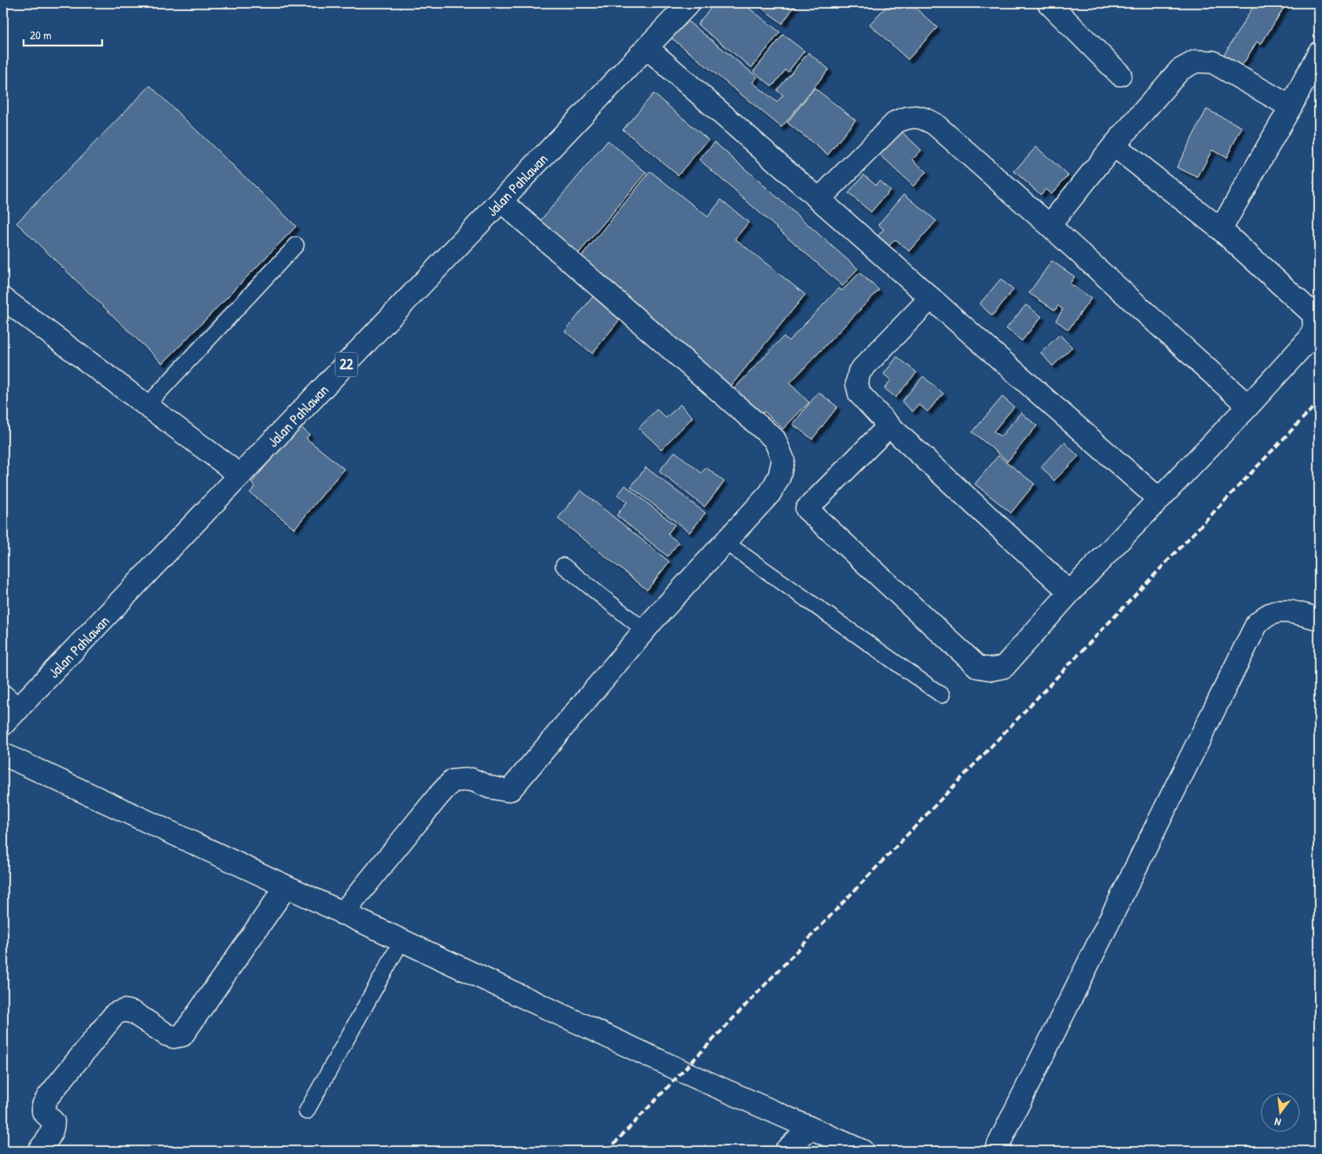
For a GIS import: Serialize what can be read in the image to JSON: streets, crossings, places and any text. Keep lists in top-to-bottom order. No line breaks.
{"streets":{"main road":["Jalan Pahlawan","22"]},"scale_bar":"20 m","north":"bottom"}
